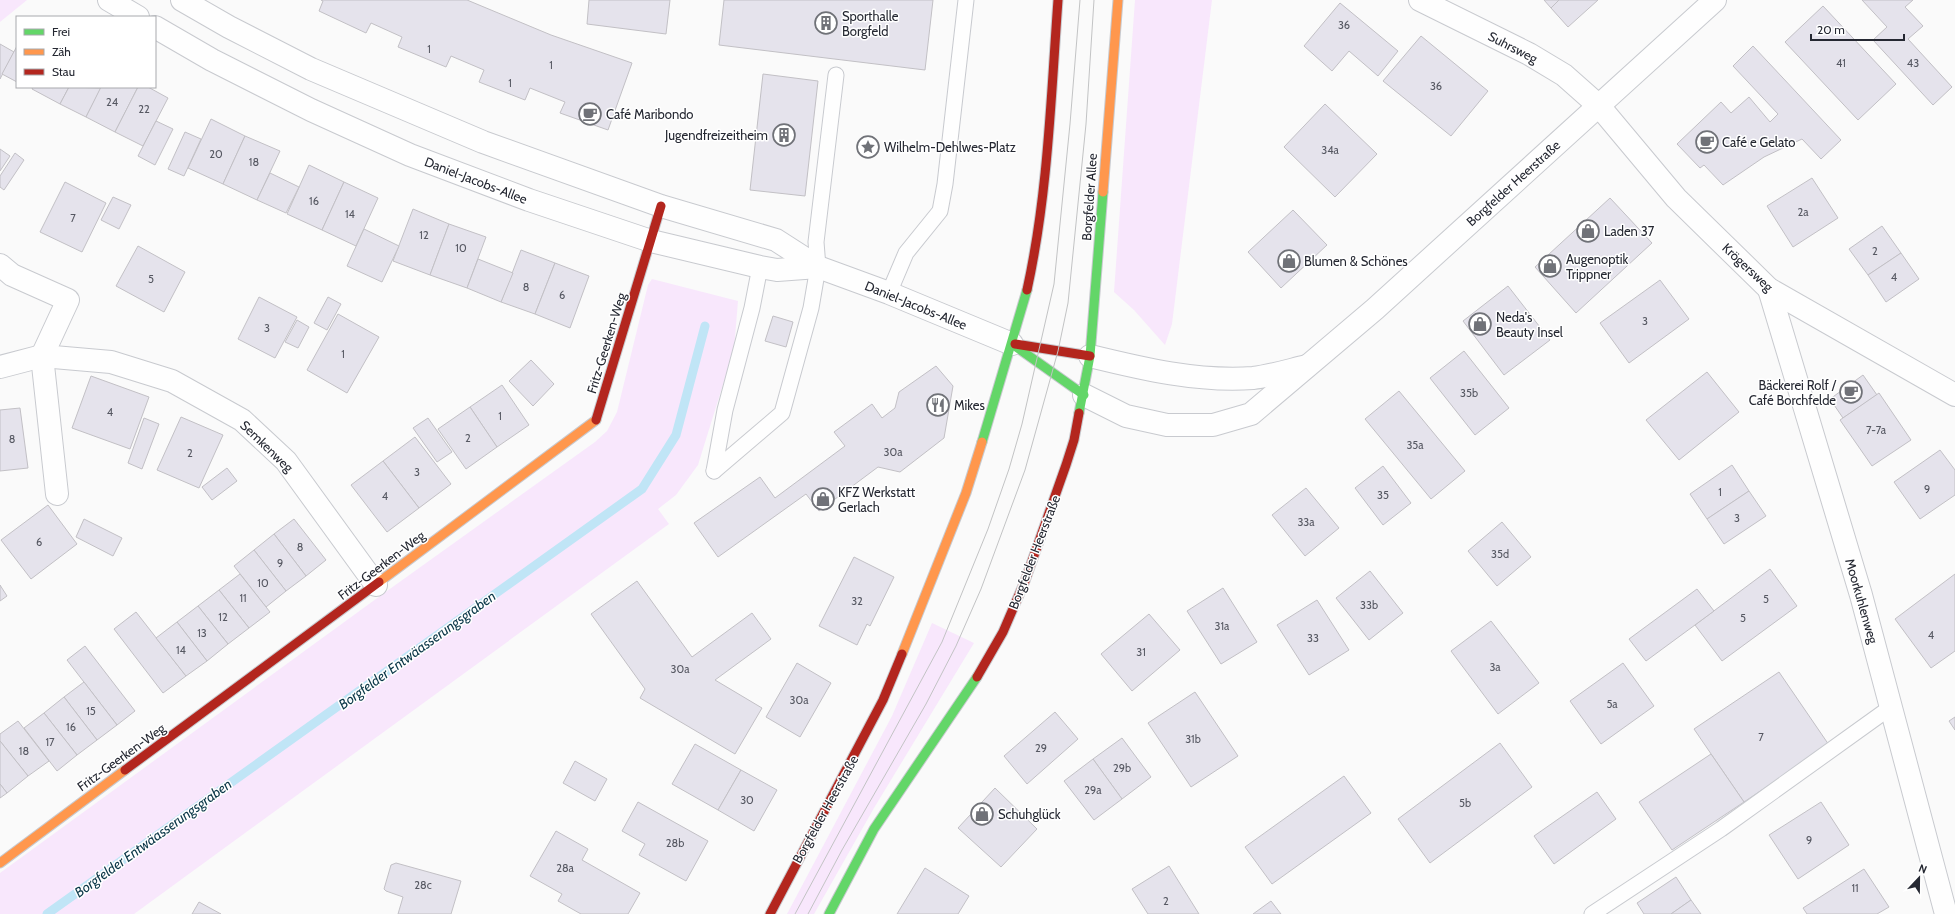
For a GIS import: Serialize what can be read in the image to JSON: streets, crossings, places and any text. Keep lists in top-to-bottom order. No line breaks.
{"streets":{"main road":["Borgfelder Heerstraße","Borgfelder Allee","Fritz-Geerken-Weg"],"street":["Suhrsweg","Daniel-Jacobs-Allee","Krögersweg","Semkenweg","Moorkuhlenweg"]},"crossings":[["Suhrsweg","Borgfelder Heerstraße"],["Suhrsweg","Krögersweg"],["Daniel-Jacobs-Allee","Borgfelder Heerstraße"],["Daniel-Jacobs-Allee","Fritz-Geerken-Weg"],["Borgfelder Heerstraße","Borgfelder Allee"],["Borgfelder Heerstraße","Krögersweg"],["Krögersweg","Moorkuhlenweg"],["Fritz-Geerken-Weg","Semkenweg"]],"water":["Borgfelder Entwäasserungsgraben"],"places":{"building":["Sporthalle Borgfeld","Jugendfreizeitheim"],"cafe":["Café Maribondo","Café e Gelato","Bäckerei Rolf / Café Borchfelde"],"place":["Wilhelm-Dehlwes-Platz"],"shop":["Laden 37","Blumen & Schönes","Augenoptik Trippner","Neda's Beauty Insel","KFZ Werkstatt Gerlach","Schuhglück"],"restaurant":["Mikes"]},"house_numbers":["36","1","41","43","1","1","36","24","22","34a","20","18","16","2a","14","7","12","10","2","4","5","8","6","3","3","1","35b","4","1","7-7a","2","8","35a","30a","2","3","9","1","35","4","3","33a","6","8","35d","9","10","11","5","32","33b","12","5","31a","13","4","33","14","31","3a","30a","30a","5a","15","16","7","31b","17","29","18","29b","29a","30","5b","9","28b","28a","28c","11","2"],"legend":["Frei","Zäh","Stau"],"scale_bar":"20 m","north":"top"}
